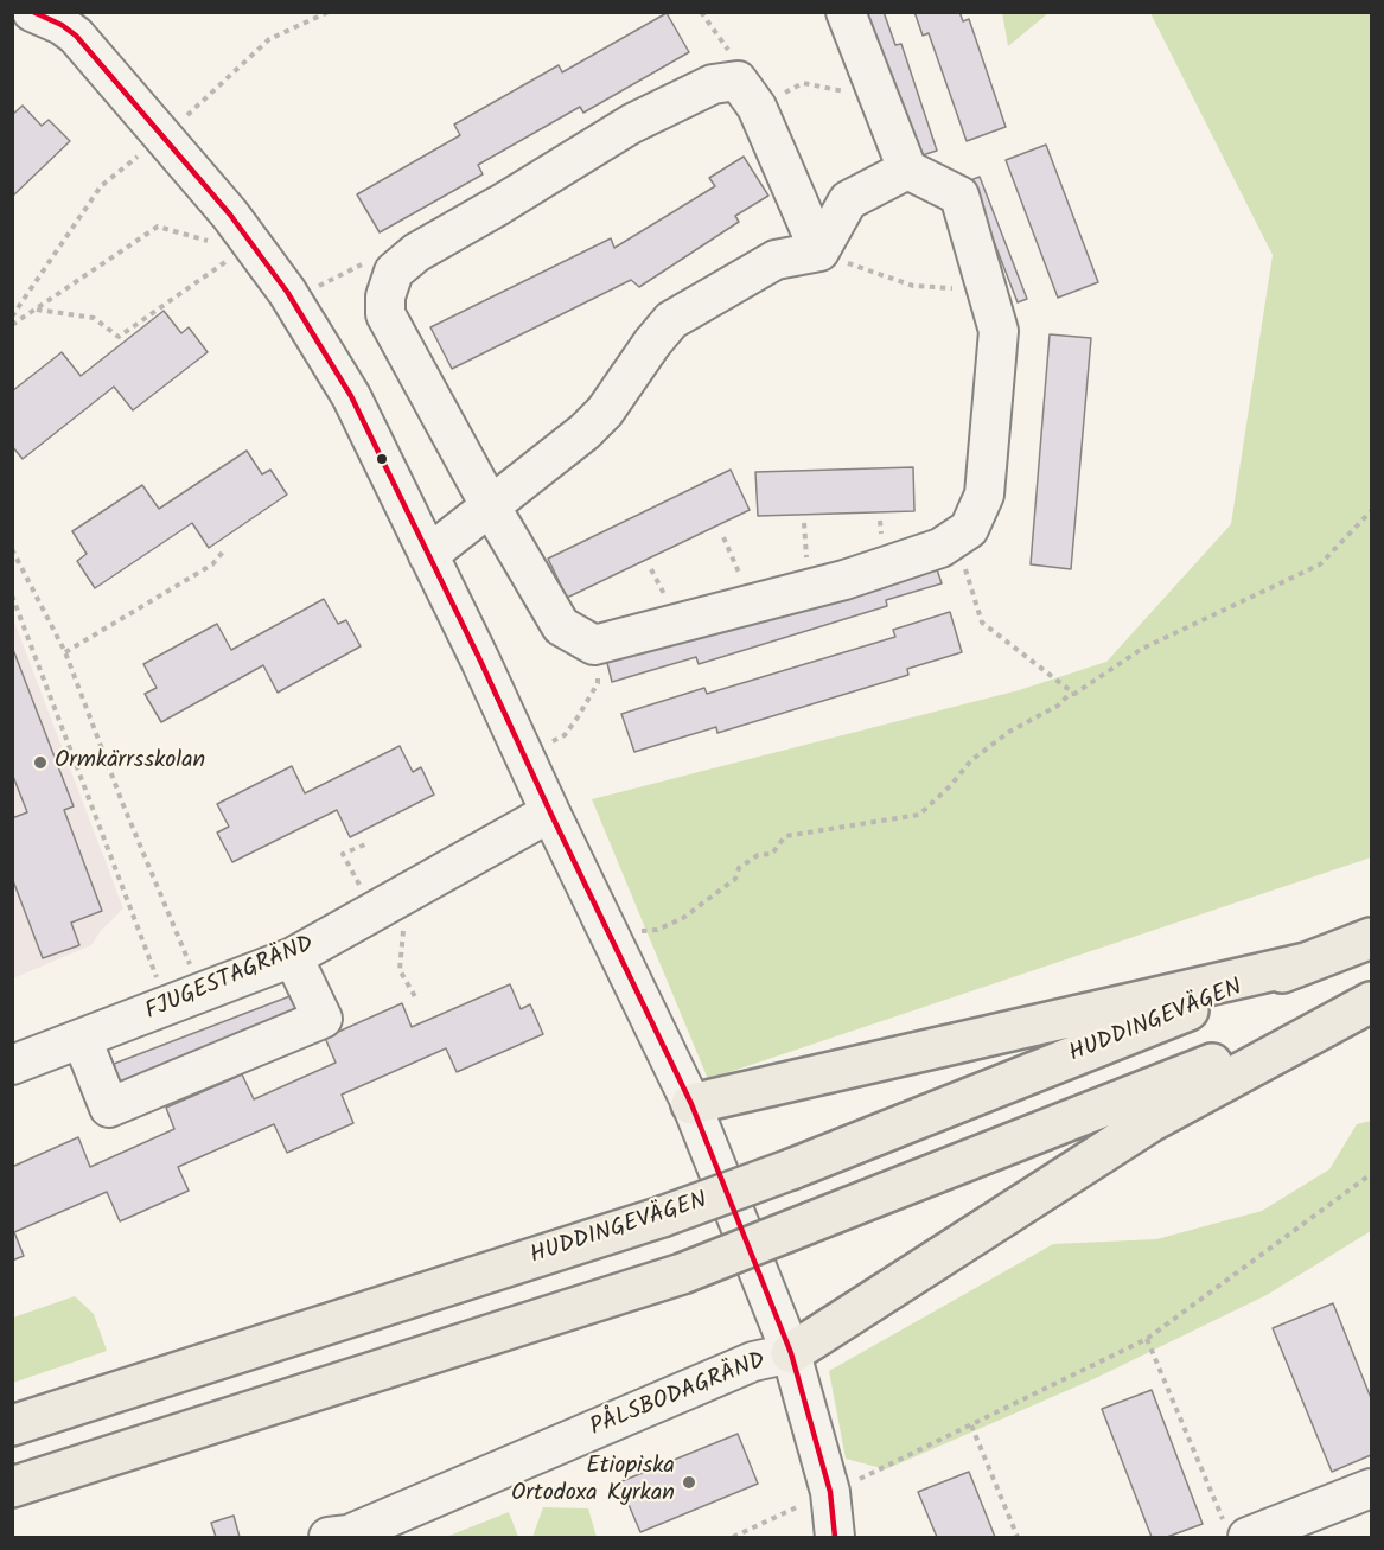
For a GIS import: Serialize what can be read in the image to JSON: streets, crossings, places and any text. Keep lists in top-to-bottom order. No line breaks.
{"streets":{"main road":["HUDDINGEVÄGEN"],"street":["FJUGESTAGRÄND","PÅLSBODAGRÄND"]},"places":["Ormkärrsskolan","Etiopiska Ortodoxa Kyrkan"]}
